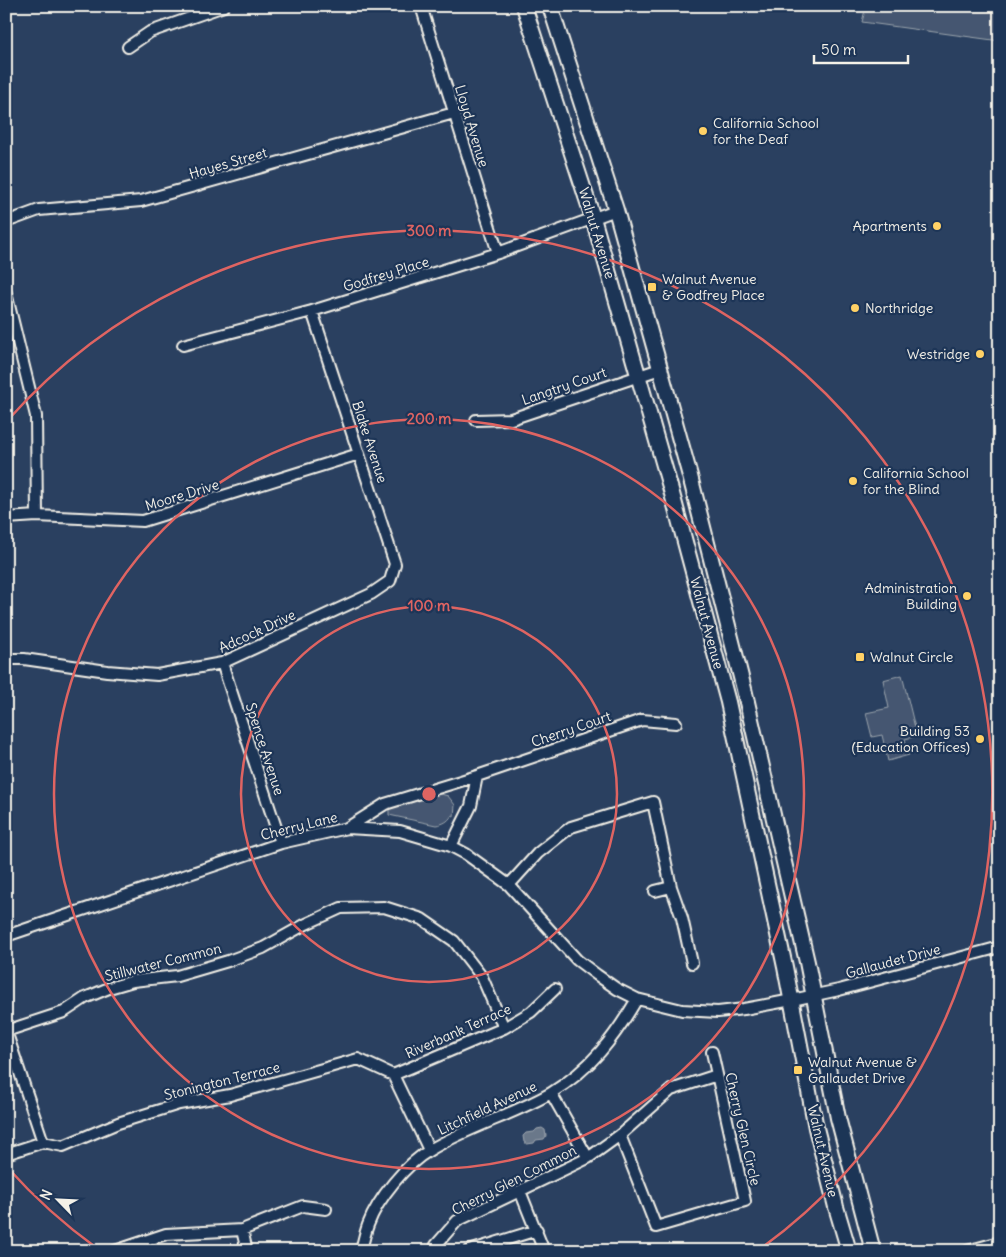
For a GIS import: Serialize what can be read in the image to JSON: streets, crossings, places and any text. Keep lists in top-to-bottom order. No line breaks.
{"streets":{"main road":["Walnut Avenue"],"street":["Lloyd Avenue","Hayes Street","Godfrey Place","Langtry Court","Blake Avenue","Moore Drive","Adcock Drive","Cherry Court","Spence Avenue","Cherry Lane","Gallaudet Drive","Stillwater Common","Riverbank Terrace","Stonington Terrace","Litchfield Avenue","Cherry Glen Circle","Cherry Glen Common"]},"crossings":[["Lloyd Avenue","Hayes Street"],["Lloyd Avenue","Godfrey Place"],["Walnut Avenue","Godfrey Place"],["Walnut Avenue","Langtry Court"],["Walnut Avenue","Cherry Lane"],["Walnut Avenue","Gallaudet Drive"],["Godfrey Place","Blake Avenue"],["Blake Avenue","Moore Drive"],["Blake Avenue","Adcock Drive"],["Adcock Drive","Spence Avenue"],["Cherry Court","Cherry Lane"],["Spence Avenue","Cherry Lane"],["Cherry Lane","Gallaudet Drive"],["Cherry Lane","Litchfield Avenue"],["Stillwater Common","Riverbank Terrace"],["Riverbank Terrace","Stonington Terrace"],["Litchfield Avenue","Cherry Glen Common"],["Cherry Glen Circle","Cherry Glen Common"]],"places":{"other":["California School for the Deaf","Apartments","Northridge","Westridge","California School for the Blind","Administration Building","Building 53 (Education Offices)"],"transit":["Walnut Avenue & Godfrey Place","Walnut Circle","Walnut Avenue & Gallaudet Drive"]},"scale_bar":"50 m","north":"top left","rings":["300 m","200 m","100 m"]}
